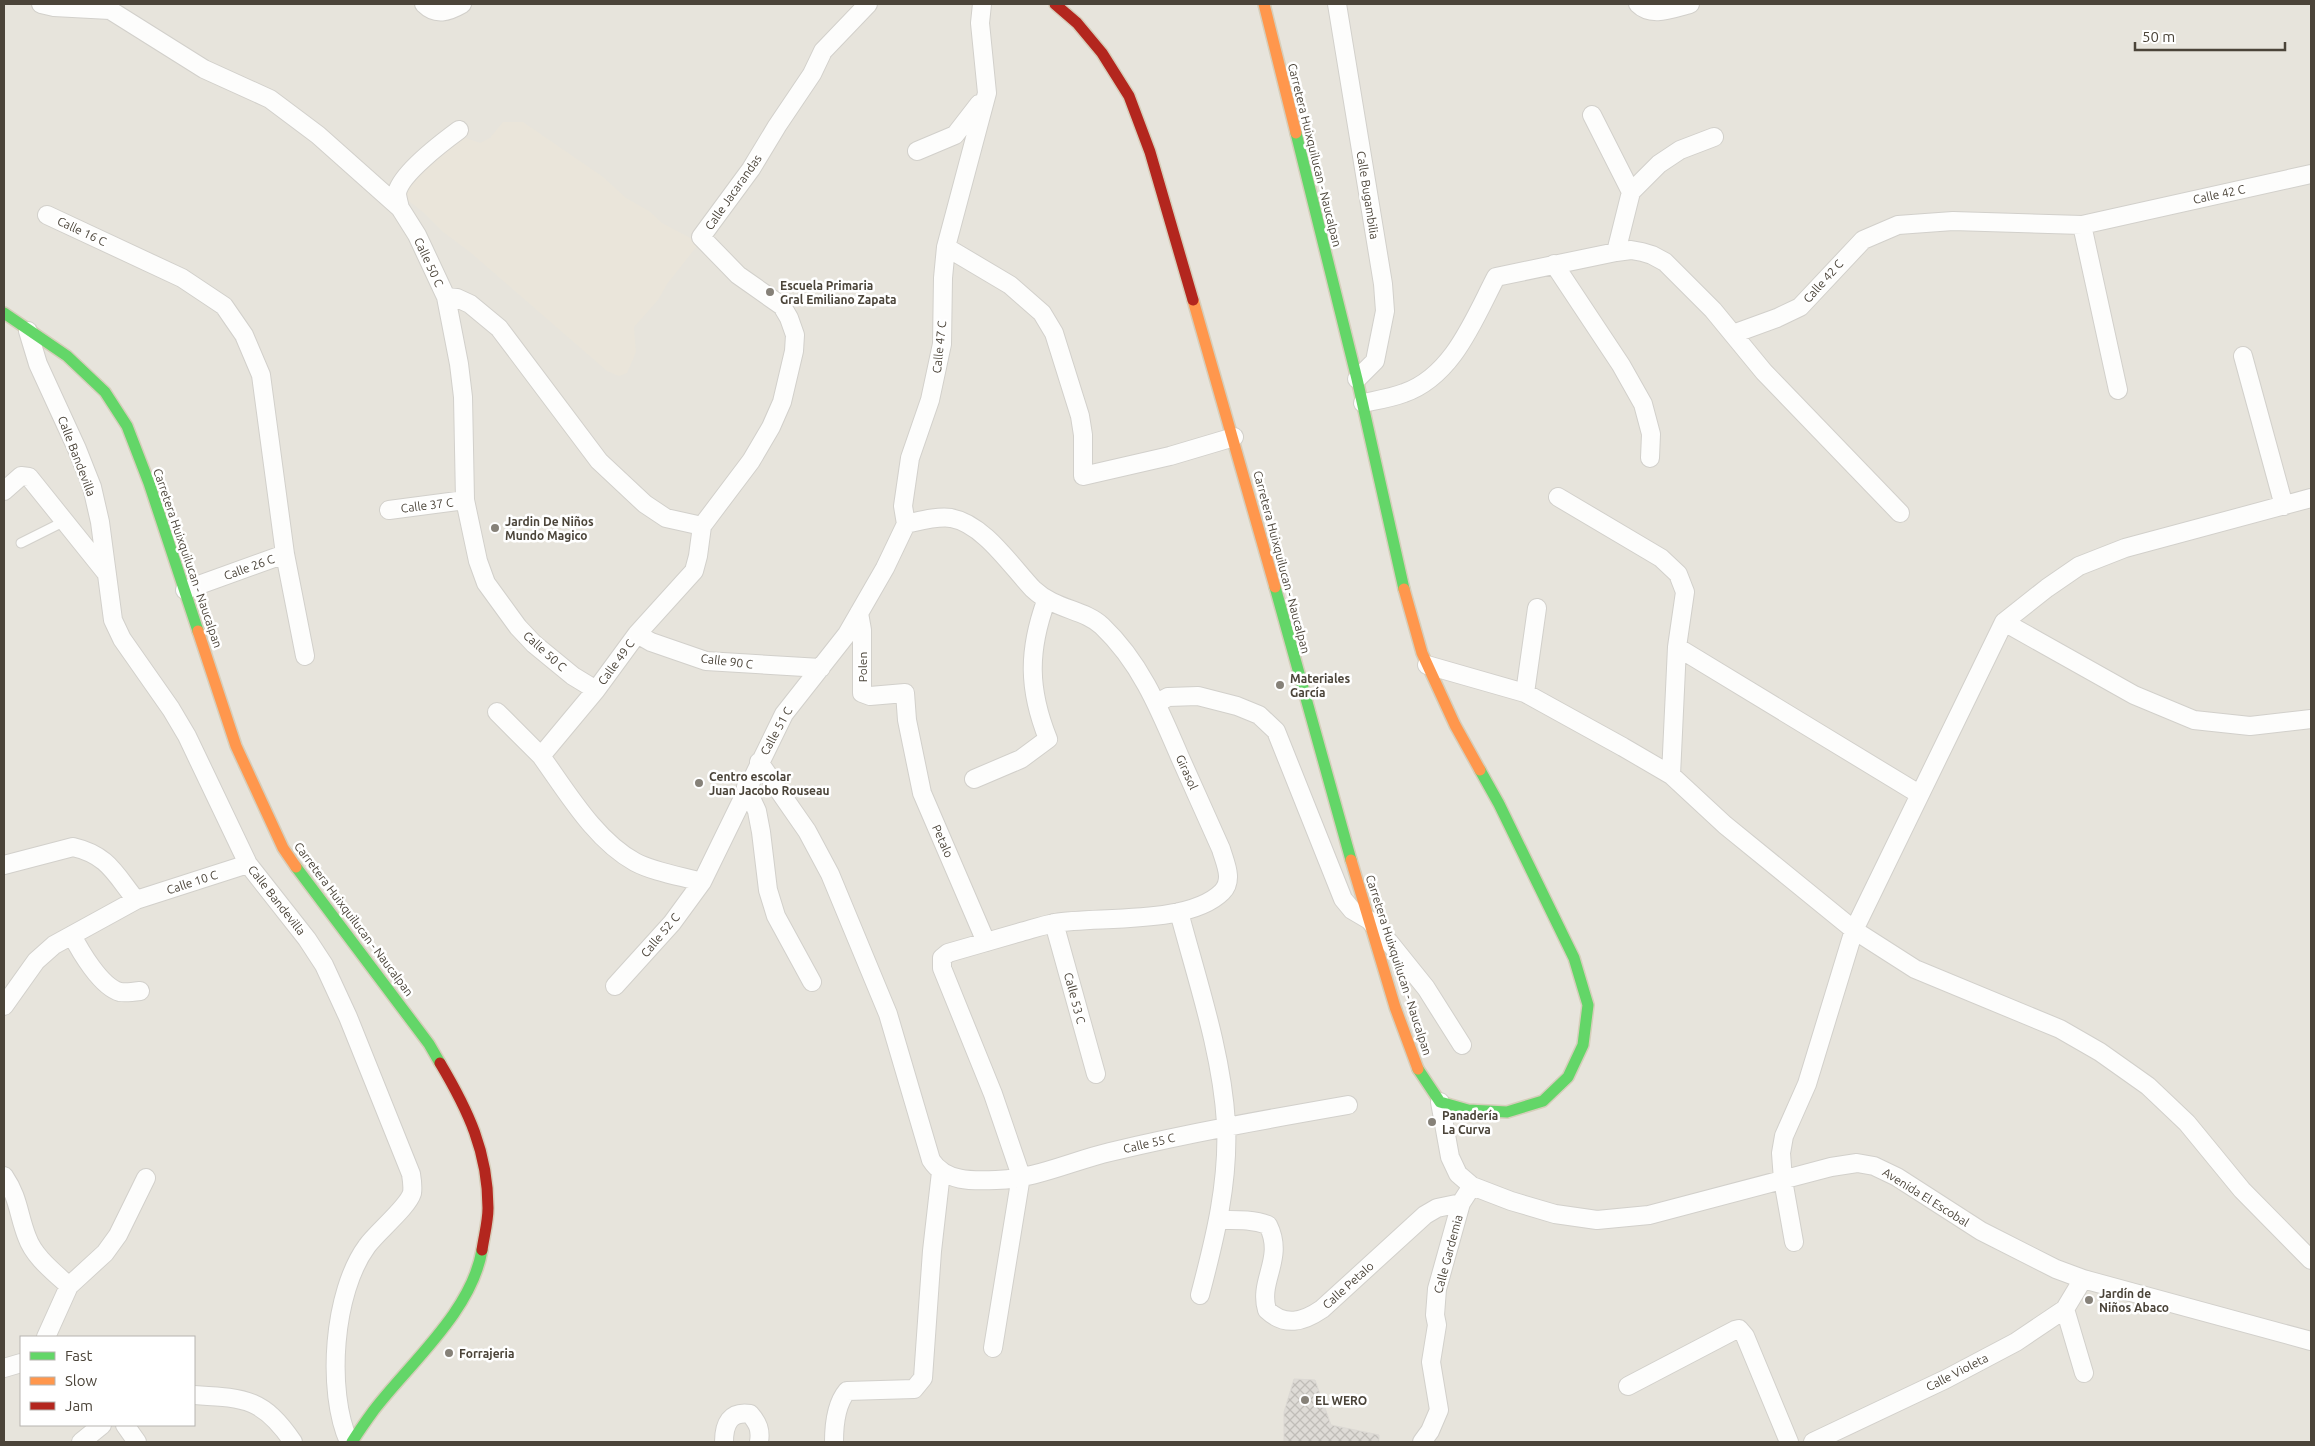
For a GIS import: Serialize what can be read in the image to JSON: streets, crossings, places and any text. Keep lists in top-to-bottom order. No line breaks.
{"streets":{"main road":["Carretera Huixquilucan - Naucalpan"],"street":["Calle Jacarandas","Calle 42 C","Calle Bugambilia","Calle 16 C","Calle 50 C","Calle 47 C","Calle Bandevilla","Calle 37 C","Calle 26 C","Calle 90 C","Calle 49 C","Polen","Calle 51 C","Girasol","Petalo","Calle 10 C","Calle 52 C","Calle 53 C","Calle 55 C","Avenida El Escobal","Calle Gardemia","Calle Petalo","Calle Violeta"]},"crossings":[["Carretera Huixquilucan - Naucalpan","Calle Bugambilia"],["Carretera Huixquilucan - Naucalpan","Calle Bandevilla"],["Carretera Huixquilucan - Naucalpan","Calle 26 C"],["Calle Jacarandas","Calle 49 C"],["Calle 16 C","Calle 26 C"],["Calle 50 C","Calle 37 C"],["Calle 50 C","Calle 49 C"],["Calle Bandevilla","Calle 10 C"],["Calle 90 C","Calle 49 C"],["Calle 90 C","Calle 51 C"],["Polen","Petalo"],["Calle 51 C","Calle 52 C"],["Girasol","Petalo"],["Girasol","Calle 53 C"],["Girasol","Calle 55 C"],["Avenida El Escobal","Calle Gardemia"],["Avenida El Escobal","Calle Violeta"],["Calle Gardemia","Calle Petalo"]],"places":["Escuela Primaria Gral Emiliano Zapata","Jardin De Niños Mundo Magico","Materiales García","Centro escolar Juan Jacobo Rouseau","Panadería La Curva","Jardín de Niños Abaco","Forrajeria","EL WERO"],"legend":["Fast","Slow","Jam"],"scale_bar":"50 m"}
